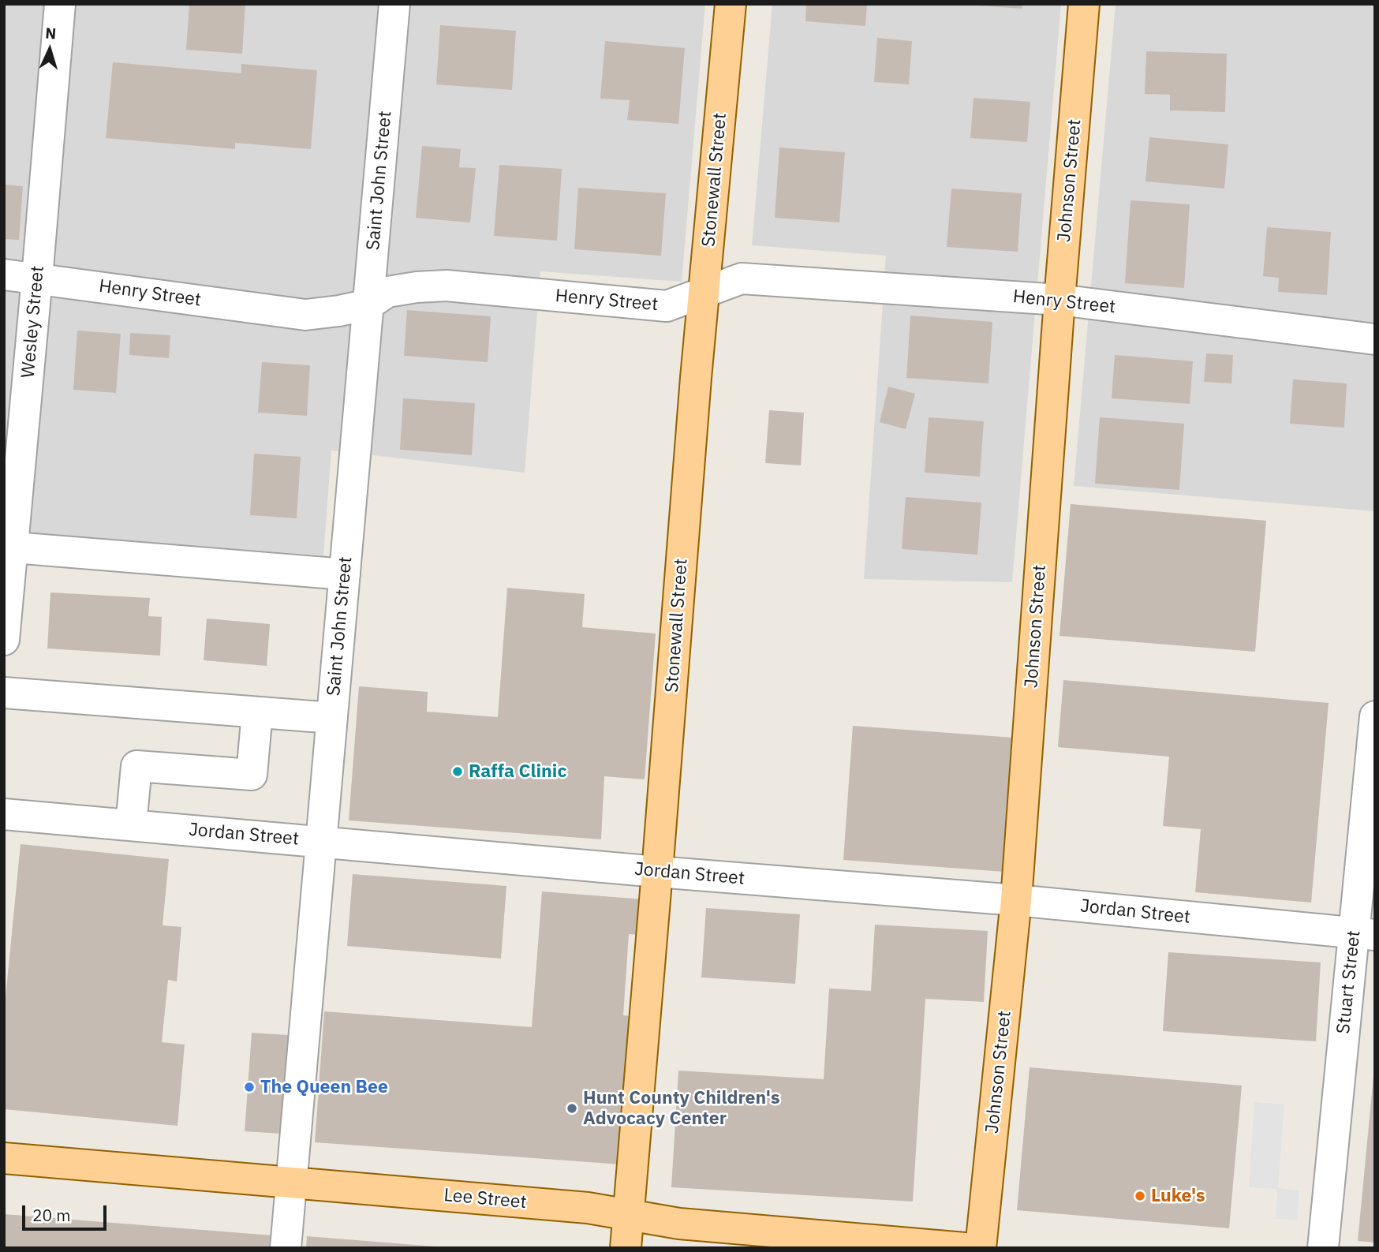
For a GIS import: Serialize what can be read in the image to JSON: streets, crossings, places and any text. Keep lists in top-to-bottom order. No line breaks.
{"streets":{"main road":["Stonewall Street","Johnson Street","Lee Street"],"street":["Saint John Street","Henry Street","Wesley Street","Jordan Street","Stuart Street"]},"crossings":[["Stonewall Street","Henry Street"],["Stonewall Street","Jordan Street"],["Stonewall Street","Lee Street"],["Saint John Street","Henry Street"],["Saint John Street","Jordan Street"],["Saint John Street","Lee Street"],["Johnson Street","Henry Street"],["Johnson Street","Jordan Street"],["Henry Street","Wesley Street"],["Jordan Street","Stuart Street"]],"places":["Raffa Clinic","The Queen Bee","Hunt County Children's Advocacy Center","Luke's"],"scale_bar":"20 m","north":"top"}
